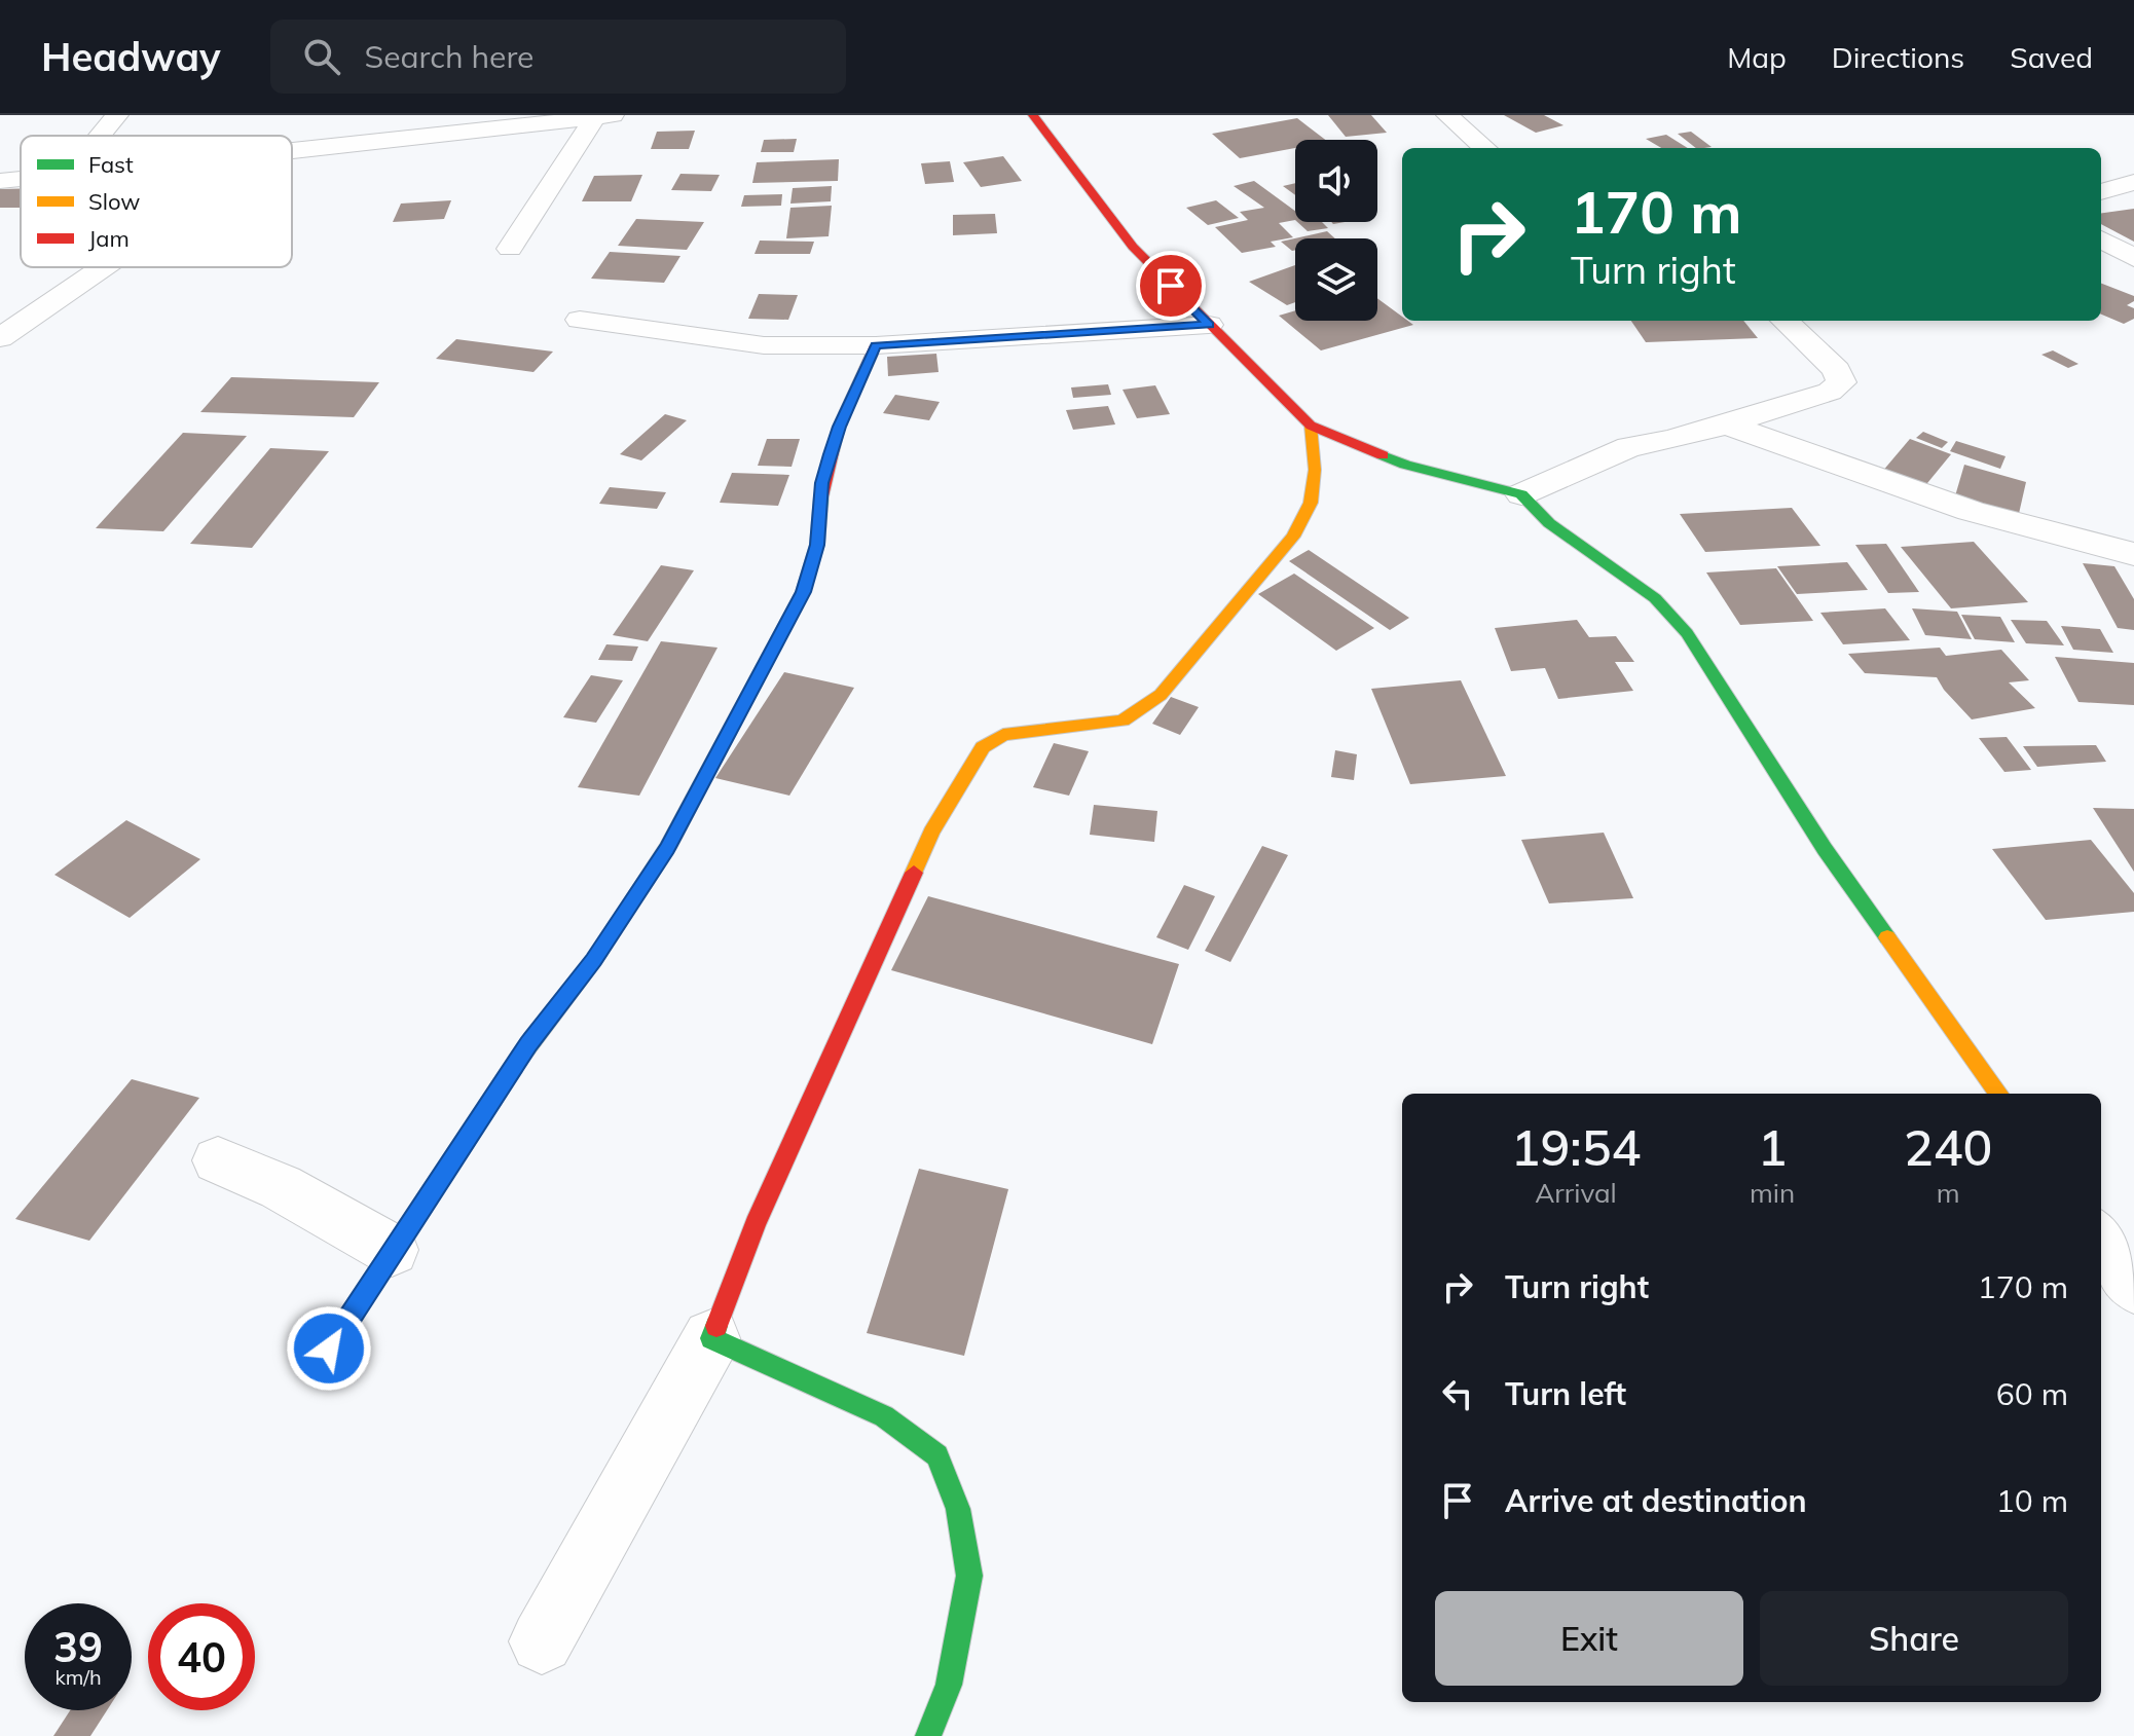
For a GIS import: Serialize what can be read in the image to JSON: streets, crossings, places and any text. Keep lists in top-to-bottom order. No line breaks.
{"legend":["Fast","Slow","Jam"],"page":{"header":"Headway","search":"Search here","nav":["Map","Directions","Saved"],"turn":["170 m","Turn right"],"eta":["19:54","Arrival","1","min","240","m"],"list":[{"name":"Turn right","value":"170 m"},{"name":"Turn left","value":"60 m"},{"name":"Arrive at destination","value":"10 m"}],"buttons":["Exit","Share"],"speed":"39 km/h","limit":"40"}}
